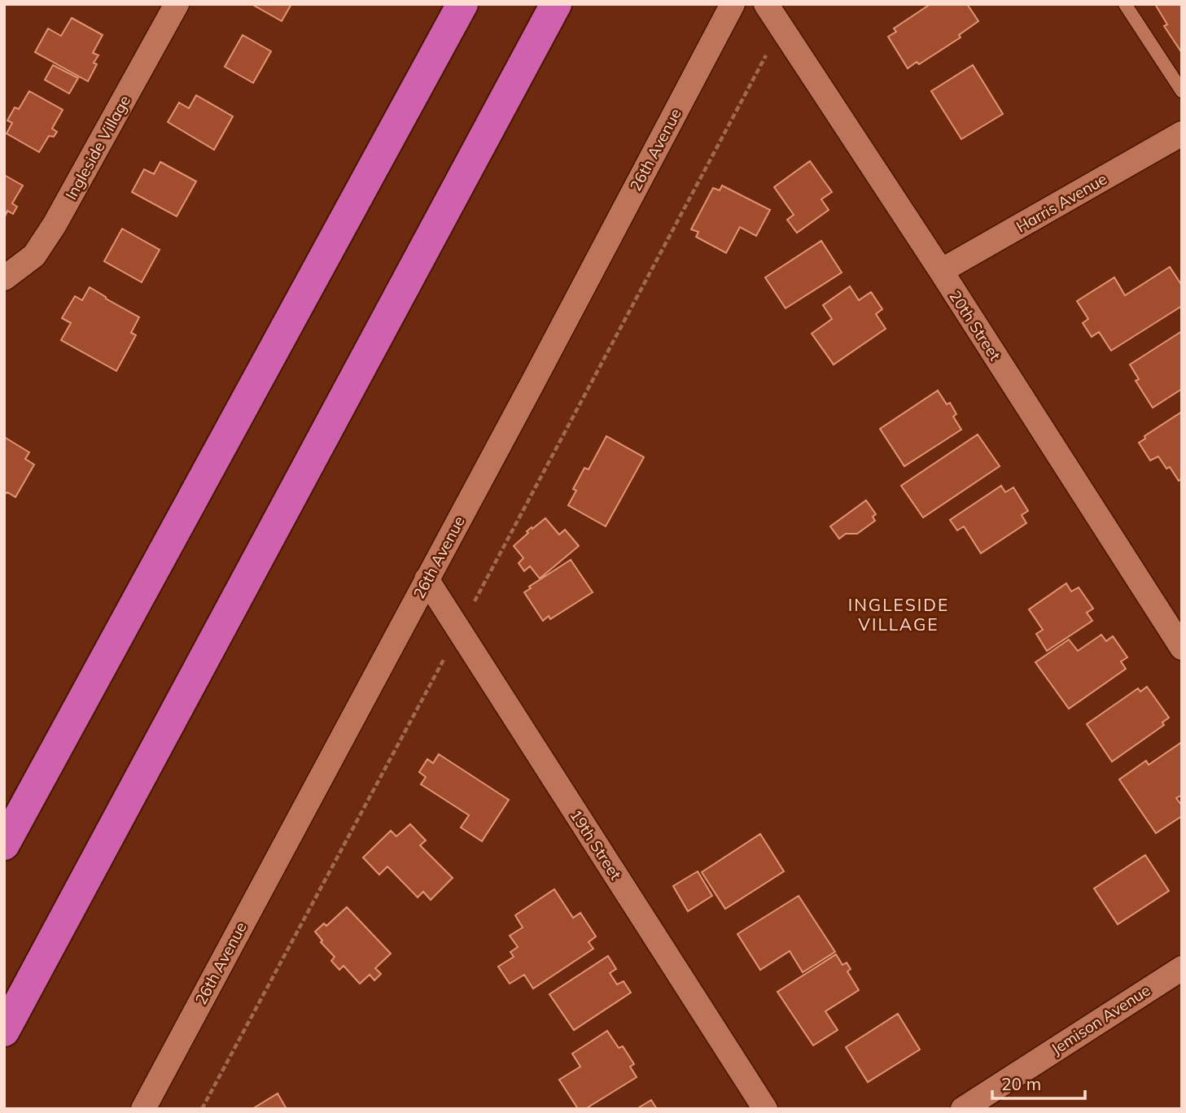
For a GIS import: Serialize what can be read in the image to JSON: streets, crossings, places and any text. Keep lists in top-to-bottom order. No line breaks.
{"streets":{"street":["Ingleside Village","26th Avenue","Harris Avenue","20th Street","19th Street","Jemison Avenue"]},"crossings":[["26th Avenue","19th Street"],["Harris Avenue","20th Street"]],"districts":["INGLESIDE VILLAGE"],"scale_bar":"20 m"}
